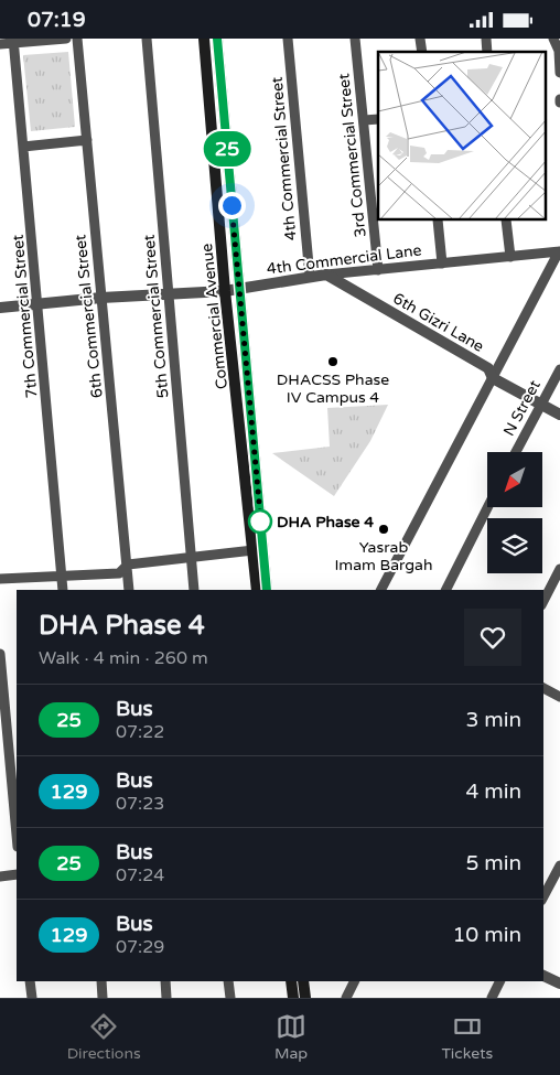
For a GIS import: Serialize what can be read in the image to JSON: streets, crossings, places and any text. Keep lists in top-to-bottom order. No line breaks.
{"streets":{"main road":["Commercial Avenue"],"street":["3rd Commercial Street","4th Commercial Street","4th Commercial Lane","7th Commercial Street","6th Commercial Street","5th Commercial Street","6th Gizri Lane","N Street"]},"crossings":[["3rd Commercial Street","4th Commercial Lane"],["4th Commercial Street","4th Commercial Lane"],["4th Commercial Lane","7th Commercial Street"],["4th Commercial Lane","6th Commercial Street"],["4th Commercial Lane","5th Commercial Street"],["4th Commercial Lane","Commercial Avenue"],["4th Commercial Lane","6th Gizri Lane"],["6th Gizri Lane","N Street"]],"places":["DHACSS Phase IV Campus 4","DHA Phase 4","Yasrab Imam Bargah"],"lines":["bus line 25"],"north":"bottom left","page":{"status":"07:19","on_map":"25","heading":["DHA Phase 4","Walk · 4 min · 260 m"],"list":[{"mark":"25","name":"Bus","note":"07:22","value":"3 min"},{"mark":"129","name":"Bus","note":"07:23","value":"4 min"},{"mark":"25","name":"Bus","note":"07:24","value":"5 min"},{"mark":"129","name":"Bus","note":"07:29","value":"10 min"}],"tabs":["Directions","Map","Tickets"]}}
